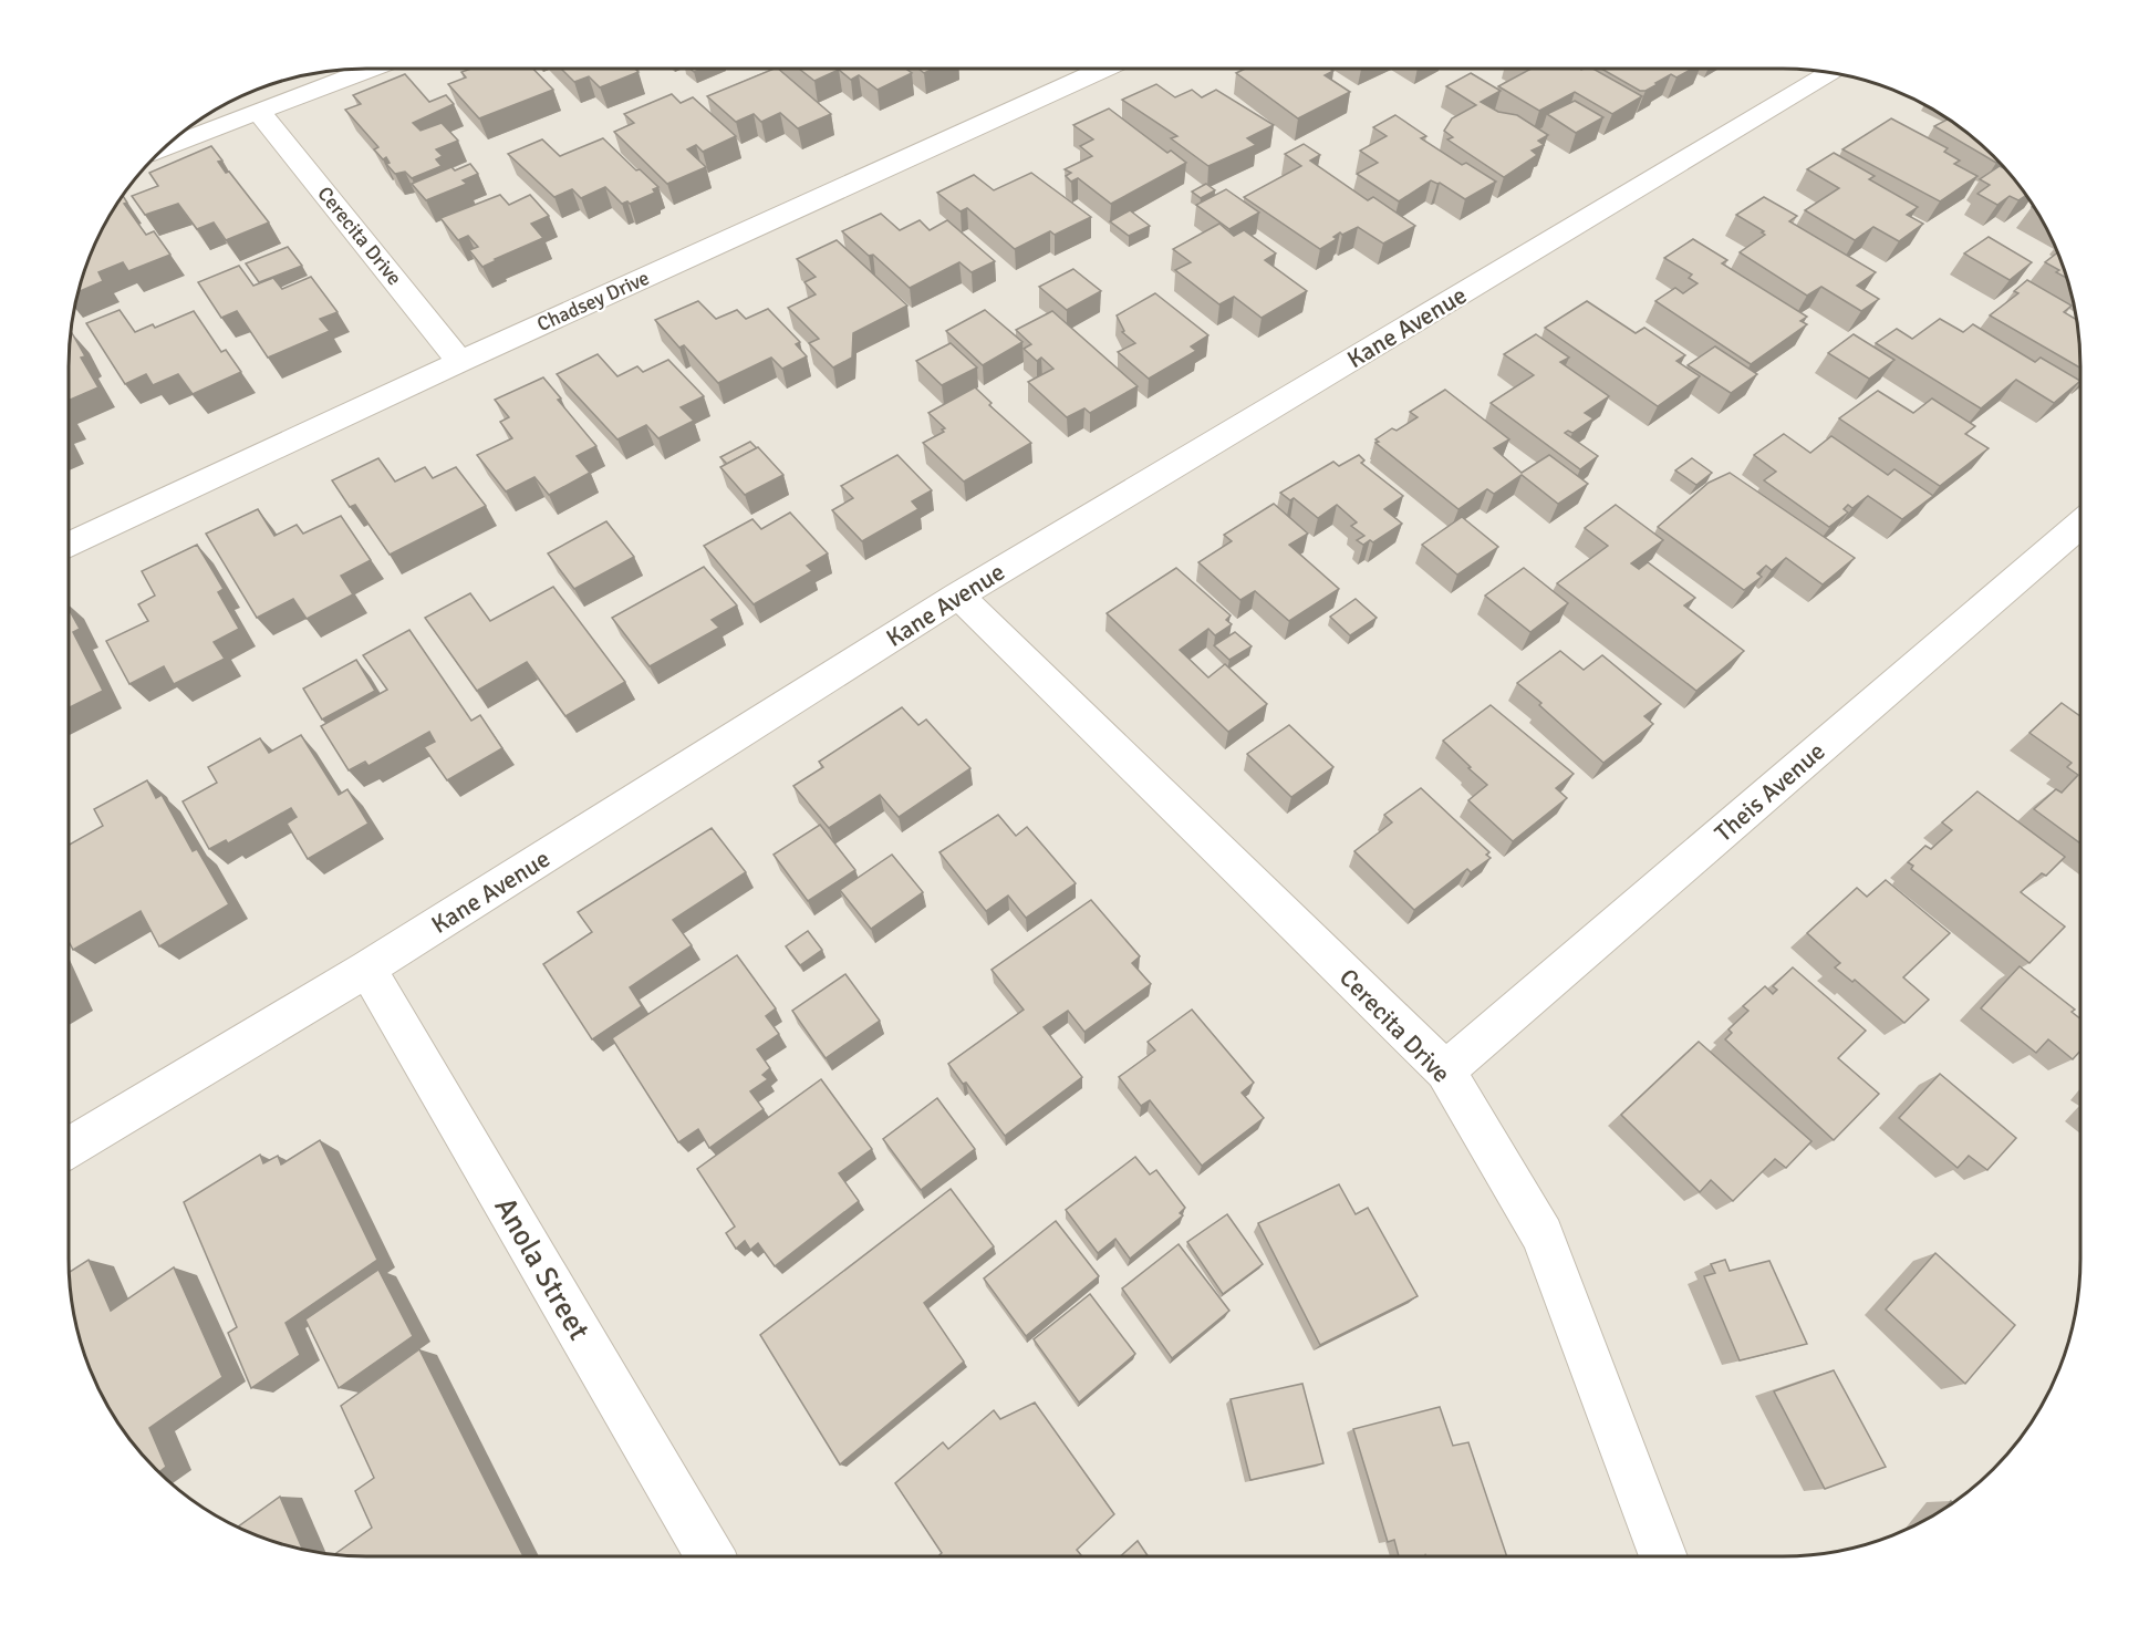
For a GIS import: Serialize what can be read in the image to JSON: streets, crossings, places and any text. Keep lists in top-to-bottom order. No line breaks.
{"streets":{"street":["Cerecita Drive","Chadsey Drive","Kane Avenue","Theis Avenue","Anola Street"]},"crossings":[["Cerecita Drive","Chadsey Drive"],["Cerecita Drive","Kane Avenue"],["Cerecita Drive","Theis Avenue"],["Kane Avenue","Anola Street"]]}
